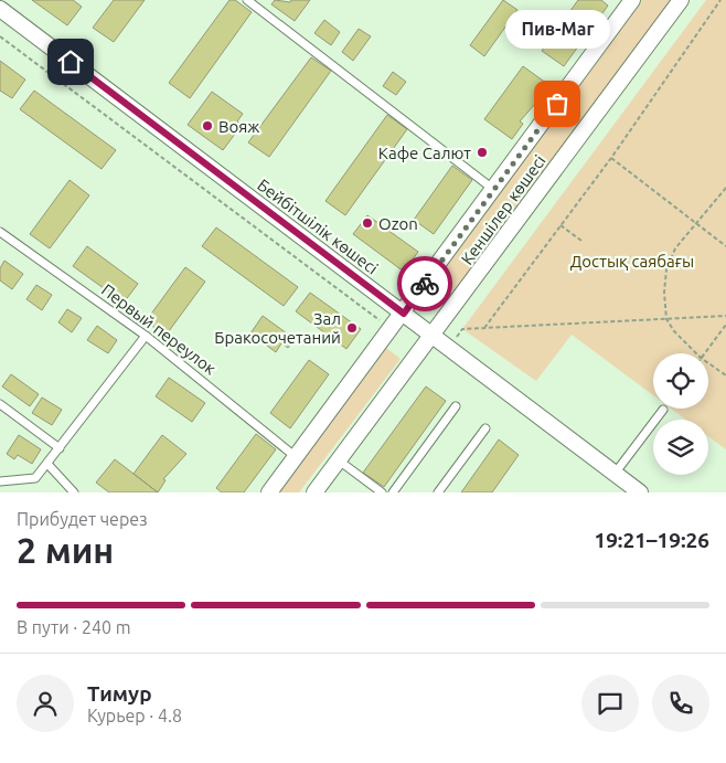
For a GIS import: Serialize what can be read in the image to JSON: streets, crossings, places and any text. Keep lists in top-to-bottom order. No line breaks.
{"streets":{"street":["Кеншілер көшесі","Бейбітшілік көшесі"],"lane":["Первый переулок"]},"crossings":[["Кеншілер көшесі","Бейбітшілік көшесі"],["Кеншілер көшесі","Первый переулок"]],"parks":["Достық саябағы"],"places":["Пив-Маг","Вояж","Кафе Салют","Ozon","Зал Бракосочетаний"],"page":{"bubble":"Пив-Маг","heading":["2 мин","Прибудет через","19:21–19:26"],"panel":["Тимур","Курьер · 4.8"],"bar":"В пути · 240 m"}}
